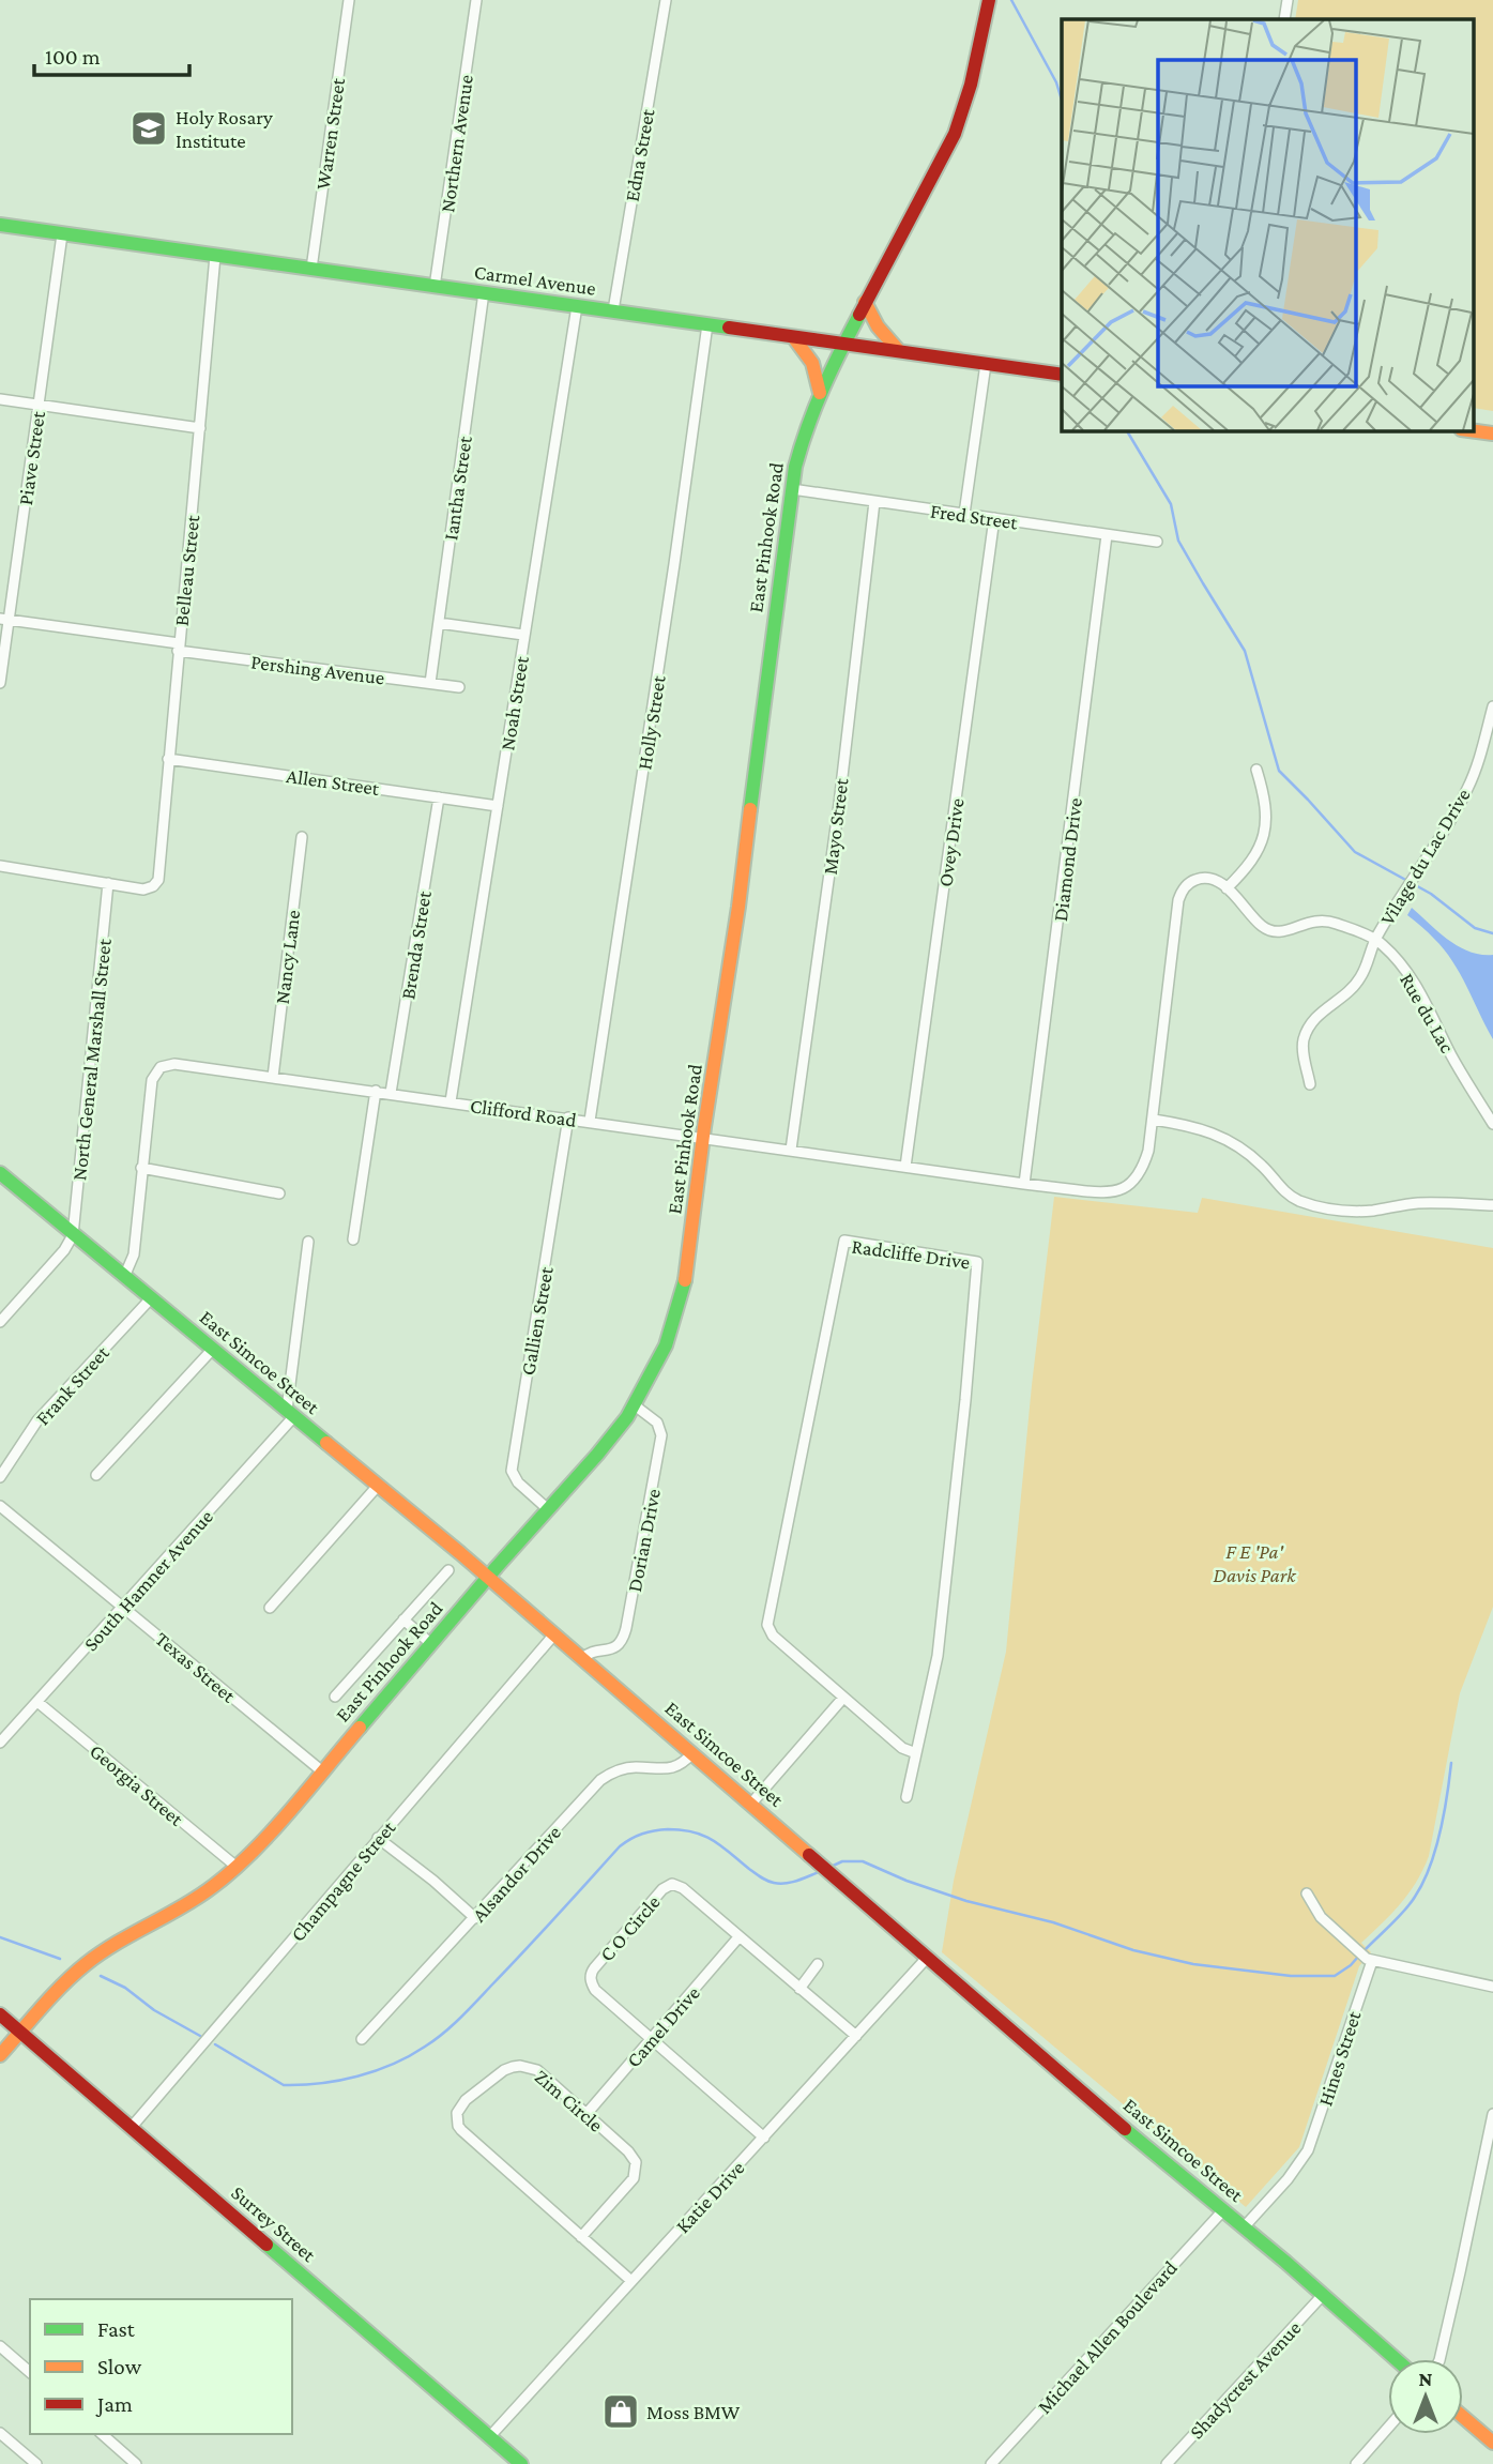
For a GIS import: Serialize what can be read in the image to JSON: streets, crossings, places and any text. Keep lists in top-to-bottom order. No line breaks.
{"streets":{"main road":["Carmel Avenue","East Pinhook Road","East Simcoe Street","Surrey Street"],"street":["Warren Street","Northern Avenue","Edna Street","Piave Street","Iantha Street","Fred Street","Belleau Street","Pershing Avenue","Noah Street","Holly Street","Allen Street","Mayo Street","Ovey Drive","Vilage du Lac Drive","Diamond Drive","Brenda Street","Nancy Lane","Rue du Lac","North General Marshall Street","Clifford Road","Radcliffe Drive","Gallien Street","Frank Street","Dorian Drive","South Hamner Avenue","Texas Street","Georgia Street","Alsandor Drive","Champagne Street","C O Circle","Camel Drive","Hines Street","Zim Circle","Katie Drive","Michael Allen Boulevard","Shadycrest Avenue"]},"crossings":[["Warren Street","Carmel Avenue"],["Northern Avenue","Carmel Avenue"],["Edna Street","Carmel Avenue"],["Carmel Avenue","Piave Street"],["Carmel Avenue","Iantha Street"],["Carmel Avenue","East Pinhook Road"],["Carmel Avenue","Belleau Street"],["Carmel Avenue","Noah Street"],["Carmel Avenue","Holly Street"],["Piave Street","Pershing Avenue"],["Iantha Street","Pershing Avenue"],["Fred Street","East Pinhook Road"],["Fred Street","Mayo Street"],["Fred Street","Ovey Drive"],["Fred Street","Diamond Drive"],["East Pinhook Road","Clifford Road"],["East Pinhook Road","Gallien Street"],["East Pinhook Road","East Simcoe Street"],["East Pinhook Road","Dorian Drive"],["East Pinhook Road","Texas Street"],["East Pinhook Road","Georgia Street"],["East Pinhook Road","Surrey Street"],["Belleau Street","Pershing Avenue"],["Belleau Street","Allen Street"],["Belleau Street","North General Marshall Street"],["Noah Street","Allen Street"],["Noah Street","Clifford Road"],["Holly Street","Clifford Road"],["Allen Street","Brenda Street"],["Mayo Street","Clifford Road"],["Ovey Drive","Clifford Road"],["Vilage du Lac Drive","Rue du Lac"],["Diamond Drive","Clifford Road"],["Brenda Street","Clifford Road"],["Nancy Lane","Clifford Road"],["North General Marshall Street","East Simcoe Street"],["Clifford Road","Gallien Street"],["Clifford Road","East Simcoe Street"],["East Simcoe Street","Frank Street"],["East Simcoe Street","Dorian Drive"],["East Simcoe Street","South Hamner Avenue"],["East Simcoe Street","Alsandor Drive"],["East Simcoe Street","Champagne Street"],["East Simcoe Street","Hines Street"],["East Simcoe Street","Katie Drive"],["East Simcoe Street","Michael Allen Boulevard"],["East Simcoe Street","Shadycrest Avenue"],["South Hamner Avenue","Texas Street"],["South Hamner Avenue","Georgia Street"],["Champagne Street","Surrey Street"],["C O Circle","Camel Drive"],["C O Circle","Katie Drive"],["Camel Drive","Zim Circle"],["Zim Circle","Katie Drive"],["Katie Drive","Surrey Street"]],"parks":["F E 'Pa' Davis Park"],"places":{"school or university":["Holy Rosary Institute"],"shop":["Moss BMW"]},"legend":["Fast","Slow","Jam"],"scale_bar":"100 m","north":"top"}
